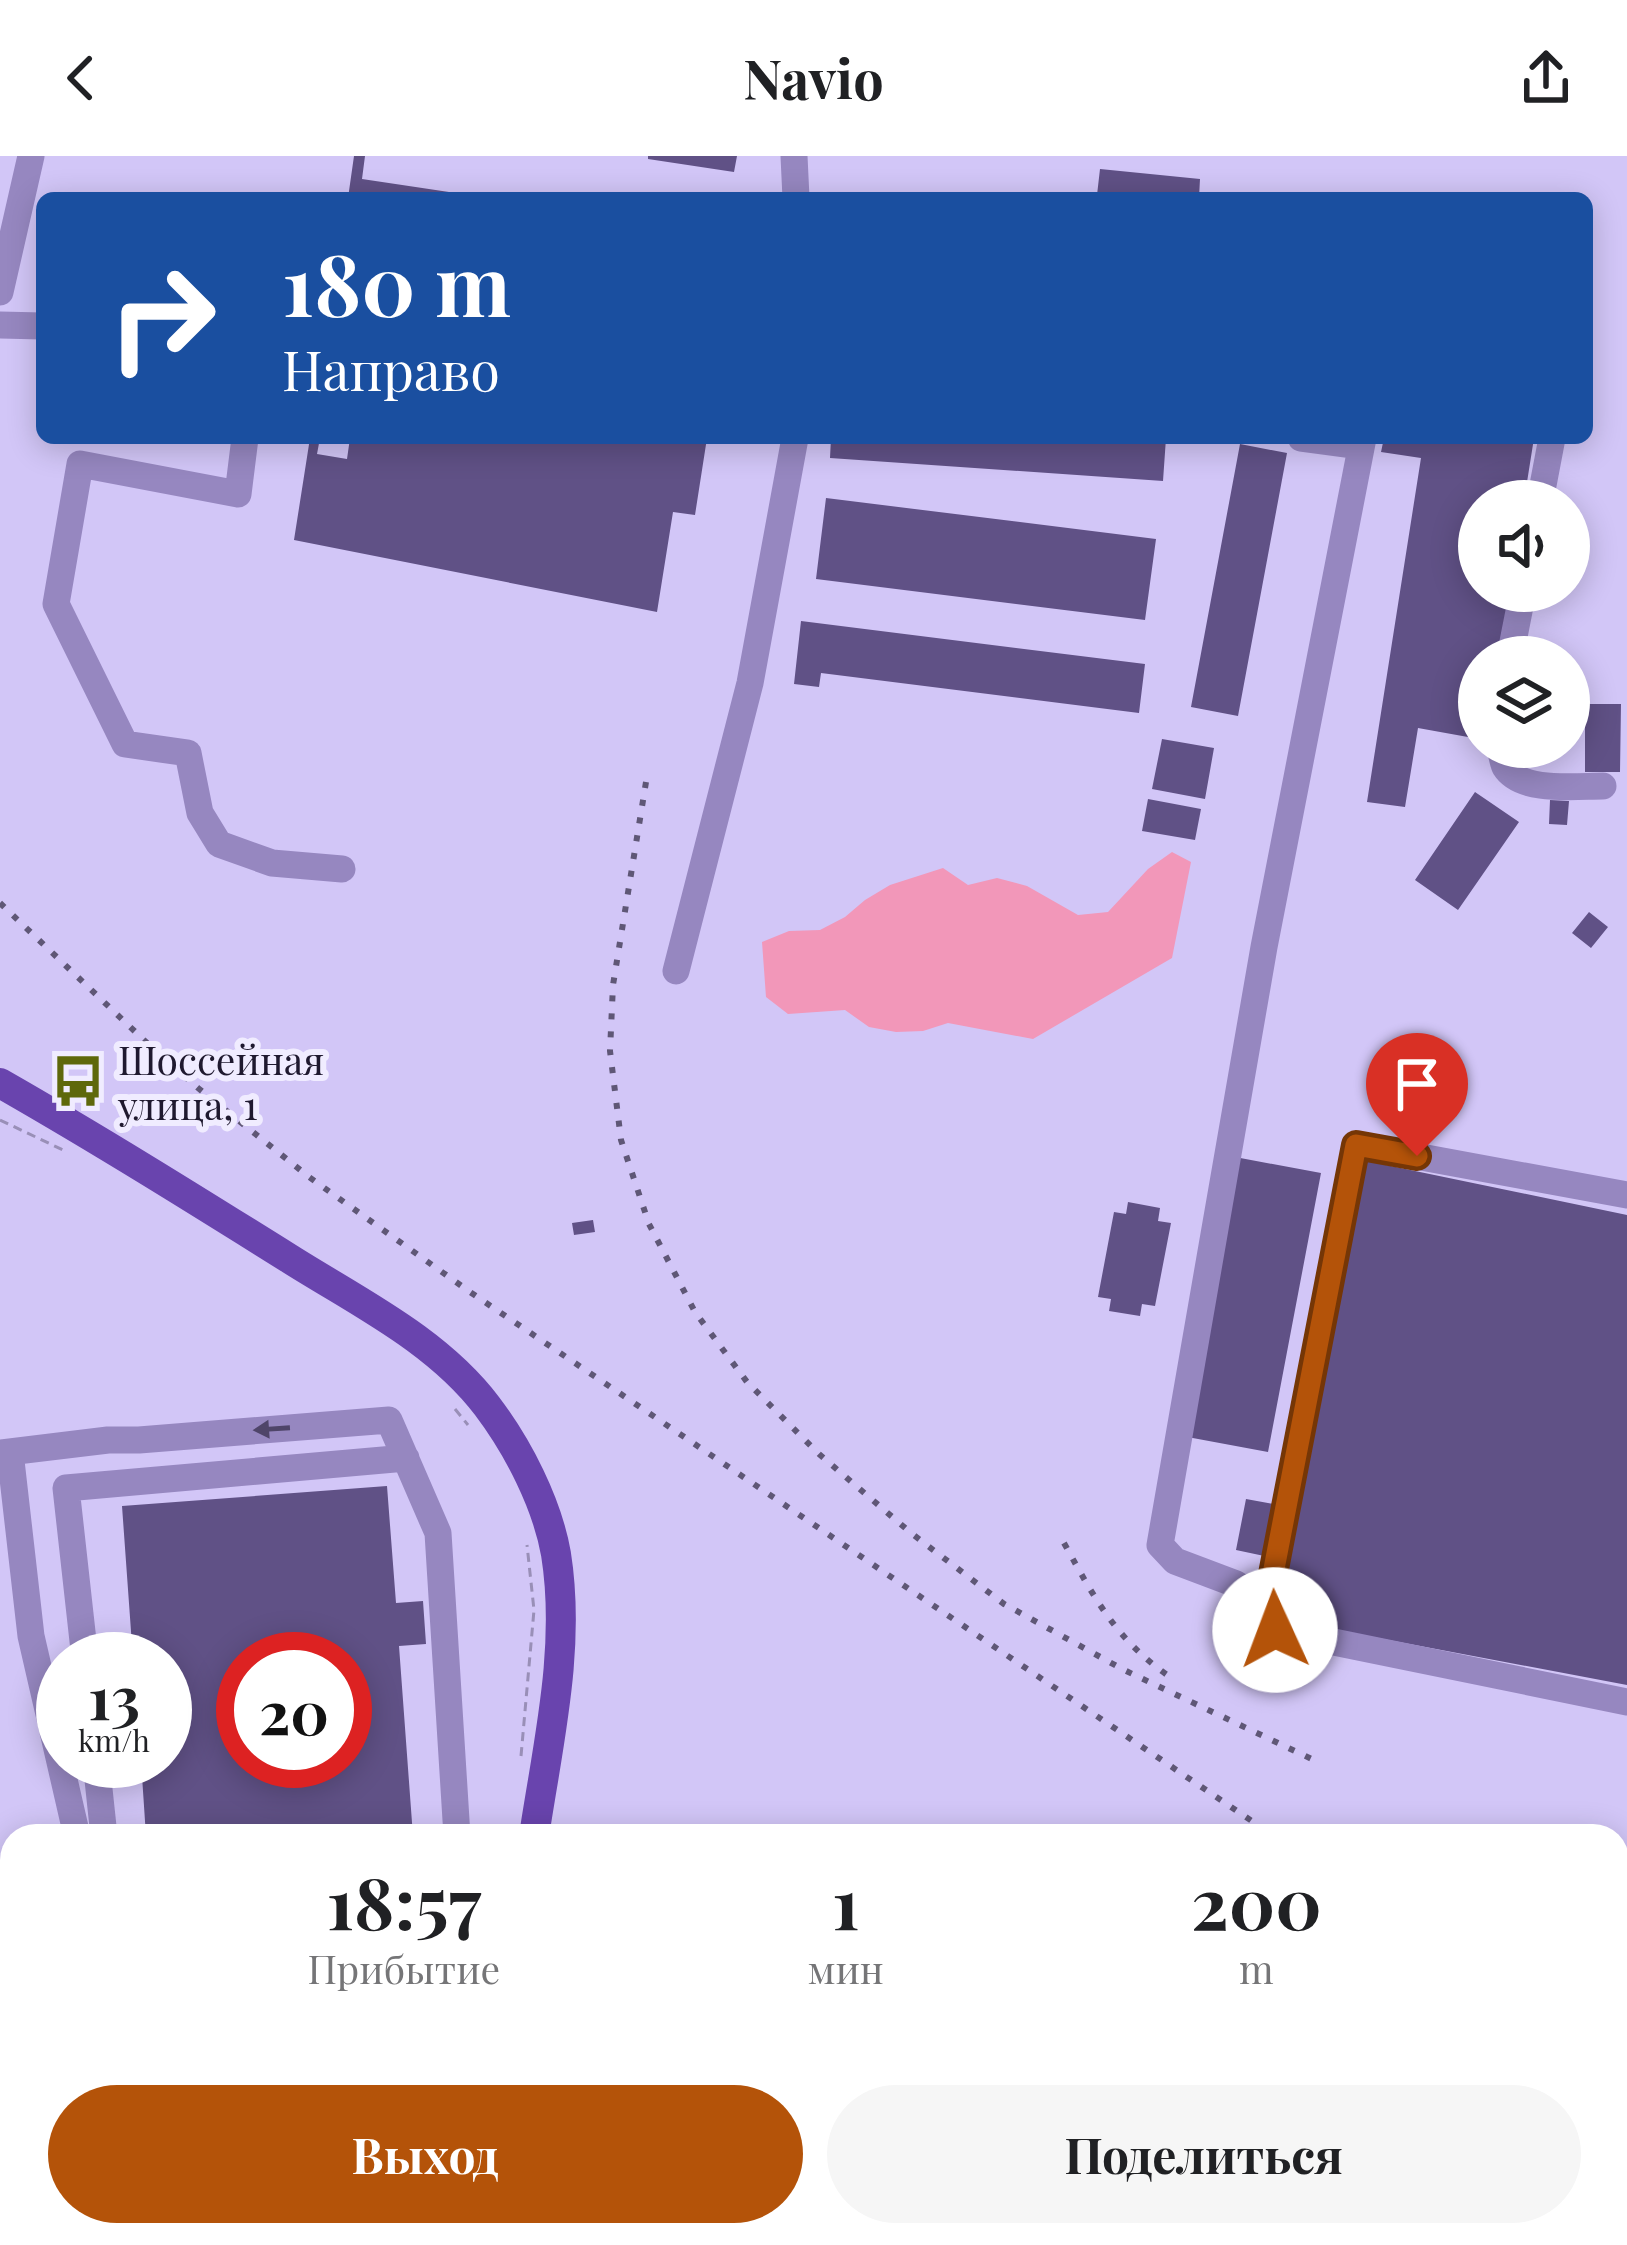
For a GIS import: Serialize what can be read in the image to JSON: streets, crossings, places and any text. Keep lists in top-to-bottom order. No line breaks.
{"places":{"bus stop":["Шоссейная улица, 1"]},"page":{"header":"Navio","turn":["180 m","Направо"],"speed":"13 km/h","limit":"20","eta":["18:57","Прибытие","1","мин","200","m"],"buttons":["Выход","Поделиться"]}}
